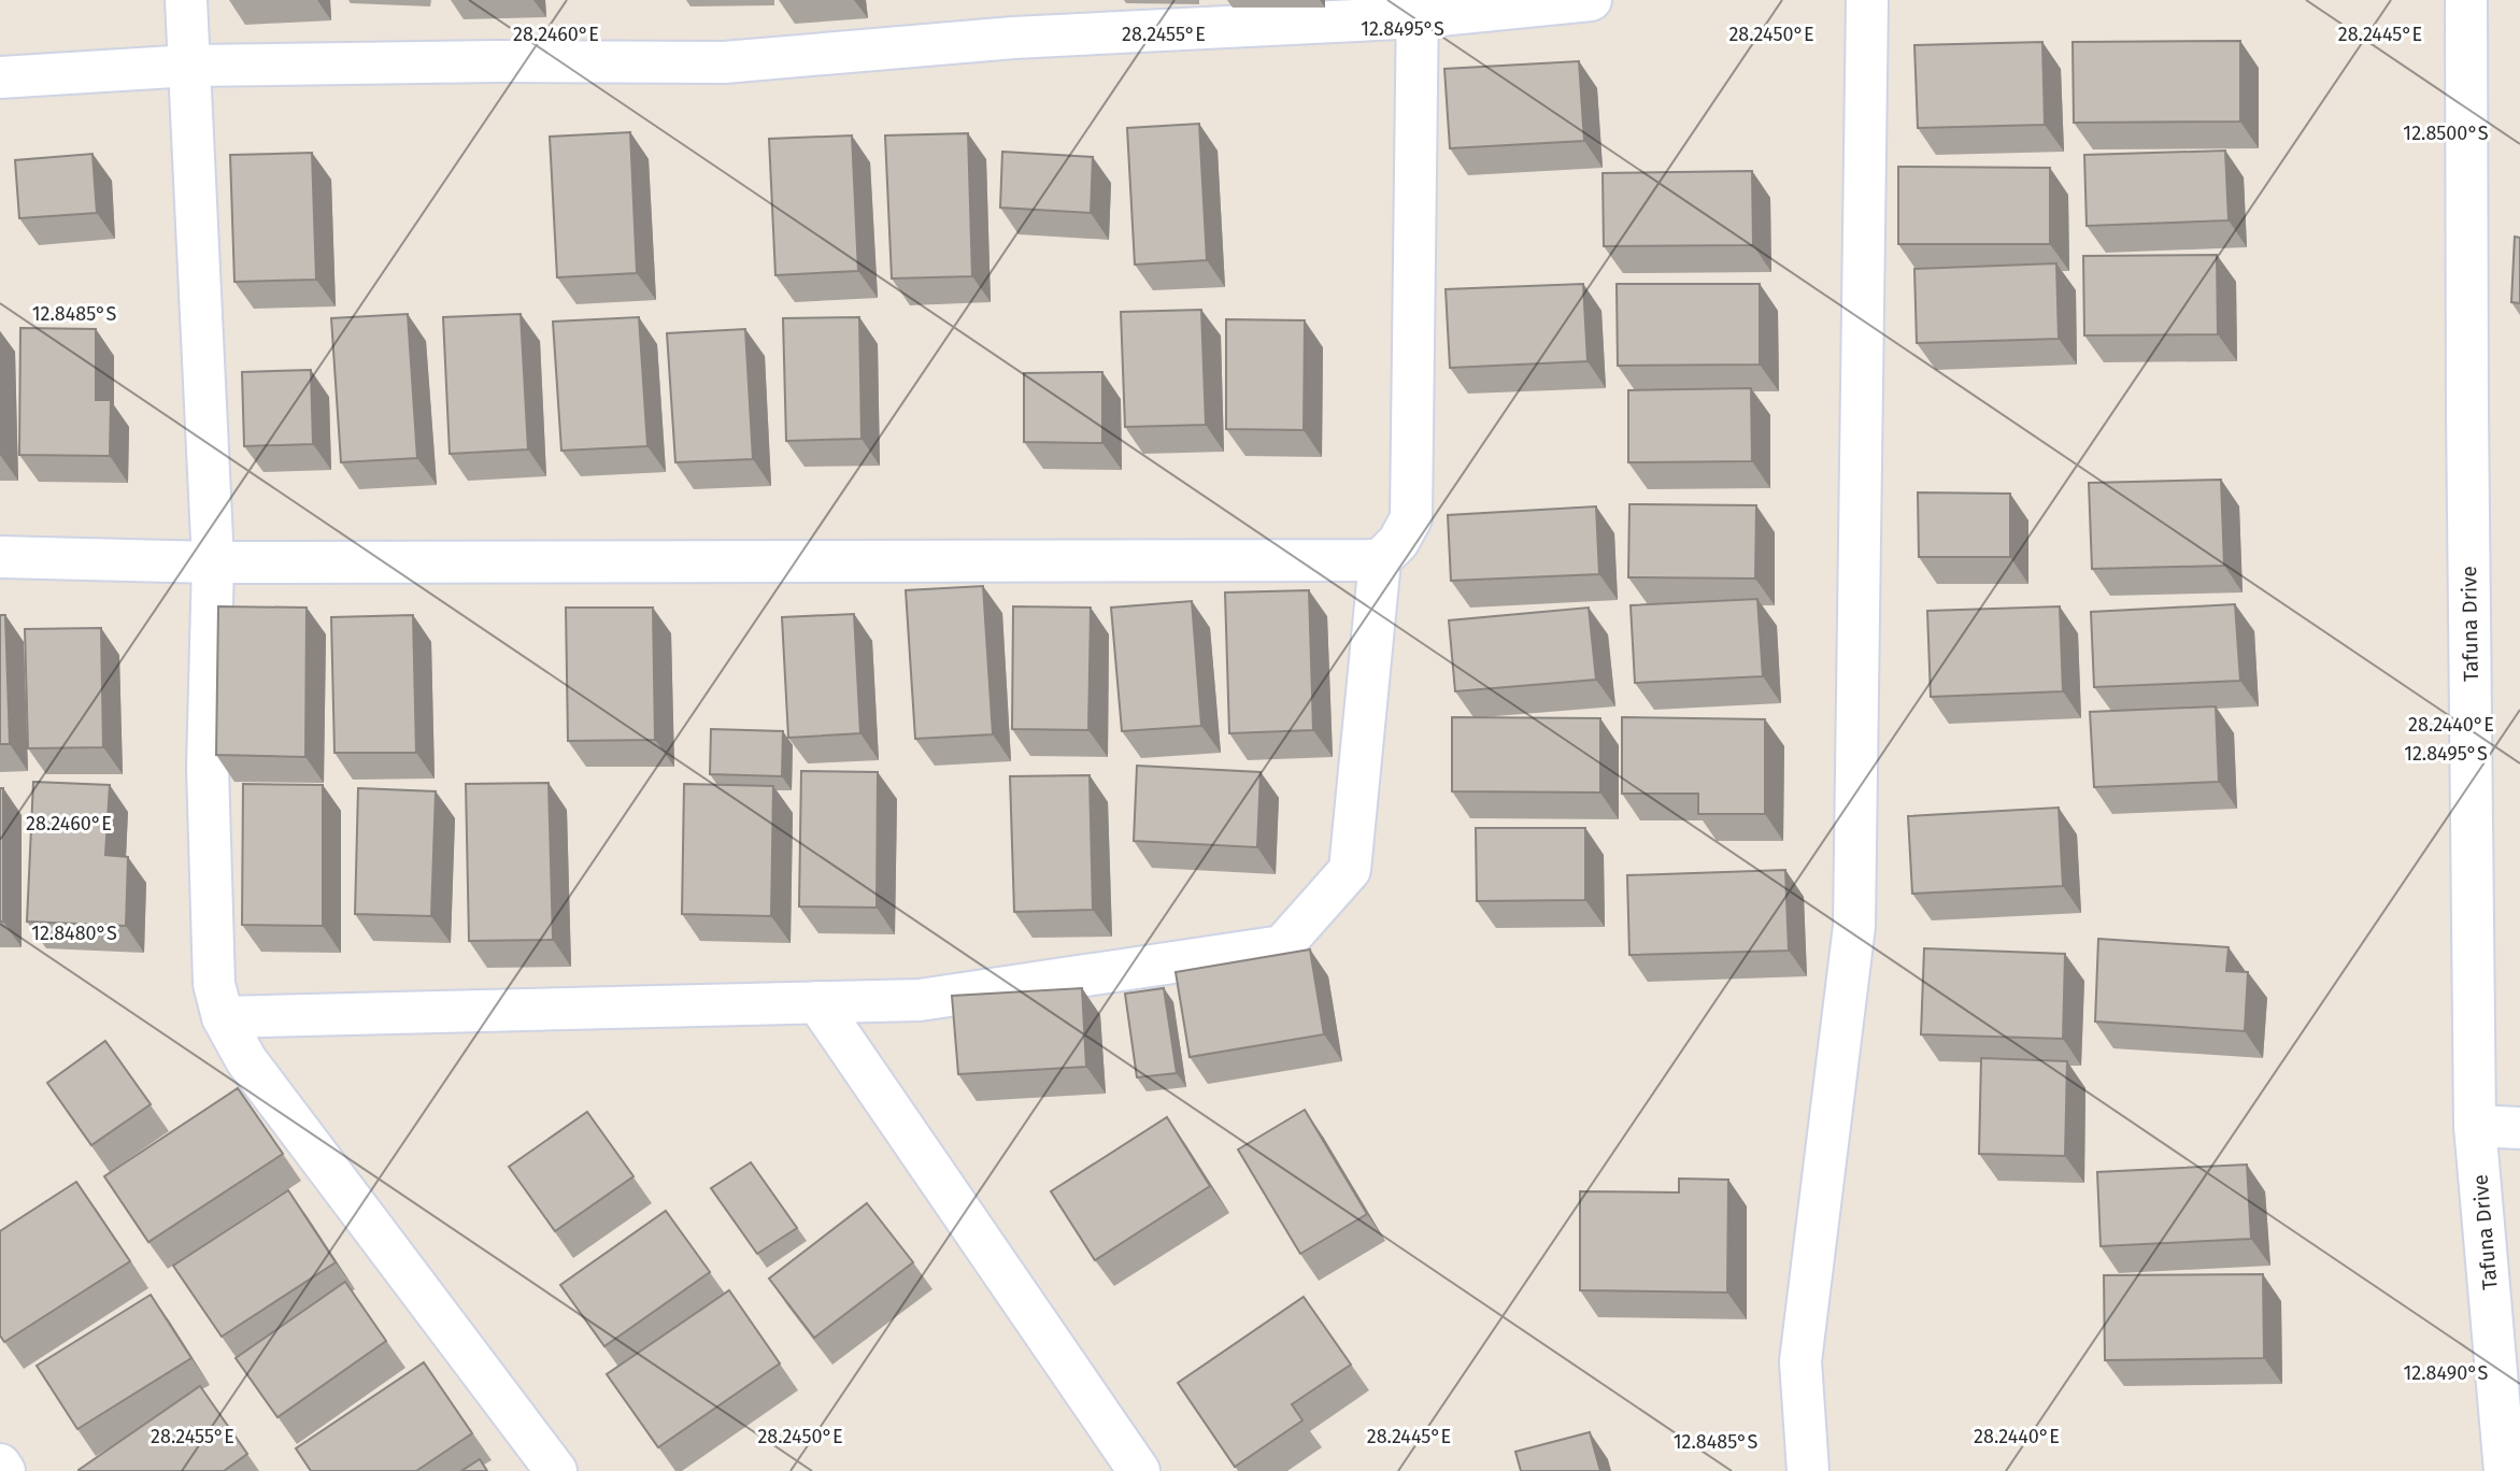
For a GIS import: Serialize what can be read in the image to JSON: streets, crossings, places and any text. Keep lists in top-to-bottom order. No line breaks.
{"streets":{"street":["Tafuna Drive"]},"coordinates":["12.8495°S","28.2460°E","28.2455°E","28.2450°E","28.2445°E","12.8500°S","12.8485°S","28.2440°E","12.8480°S","12.8490°S"]}
